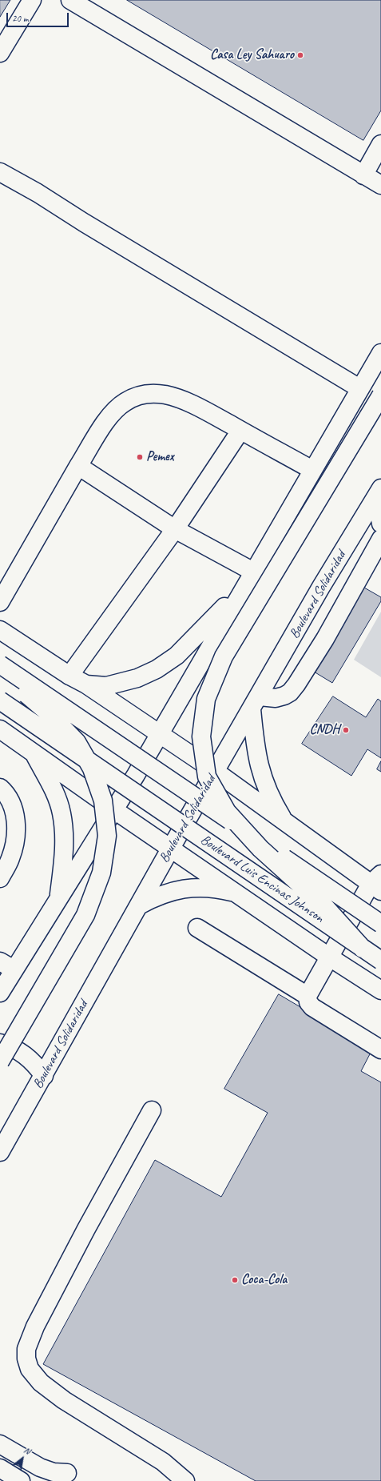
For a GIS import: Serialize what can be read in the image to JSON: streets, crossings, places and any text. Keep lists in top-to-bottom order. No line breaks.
{"streets":{"main road":["Boulevard Solidaridad","Boulevard Luis Encinas Johnson"]},"places":["Casa Ley Sahuaro","Pemex","CNDH","Coca-Cola"],"scale_bar":"20 m","north":"top right"}
